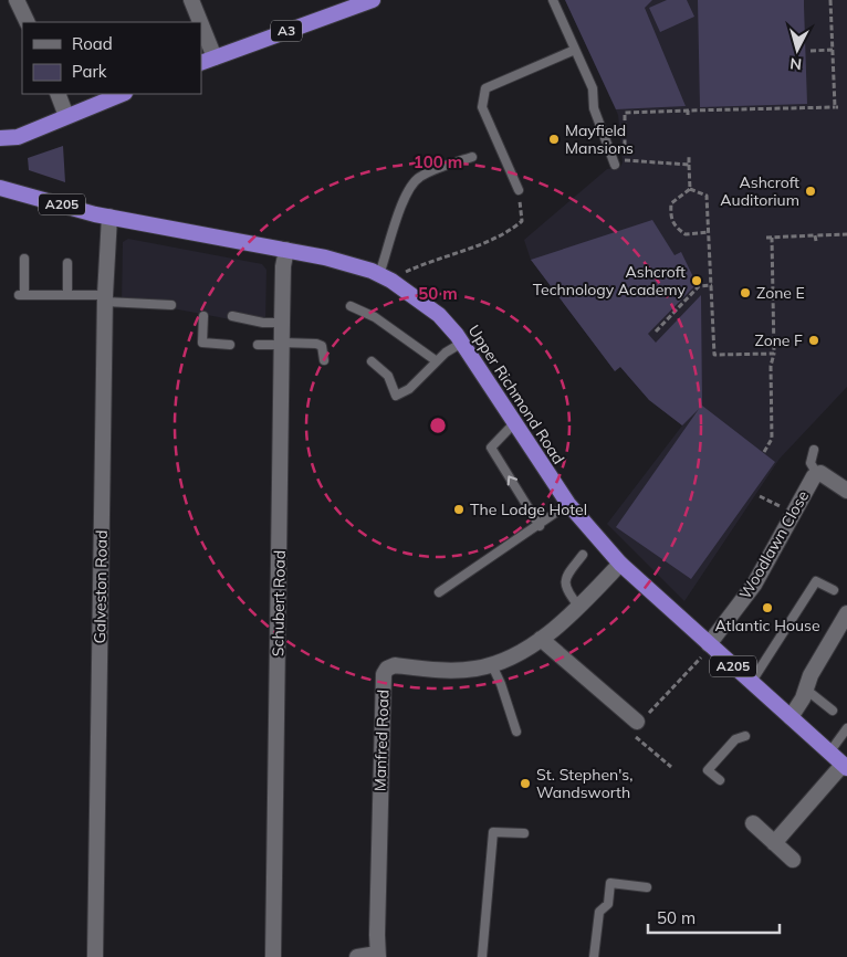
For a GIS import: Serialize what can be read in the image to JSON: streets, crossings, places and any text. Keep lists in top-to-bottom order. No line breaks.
{"streets":{"highway":["A3","A205","Upper Richmond Road"],"street":["Woodlawn Close","Galveston Road","Schubert Road","Manfred Road"]},"crossings":[["Upper Richmond Road","Woodlawn Close"],["Upper Richmond Road","Galveston Road"],["Upper Richmond Road","Schubert Road"],["Upper Richmond Road","Manfred Road"]],"places":["Mayfield Mansions","Ashcroft Auditorium","Ashcroft Technology Academy","Zone E","Zone F","The Lodge Hotel","Atlantic House","St. Stephen's, Wandsworth"],"legend":["Road","Park"],"scale_bar":"50 m","north":"bottom","rings":["100 m","50 m"]}
